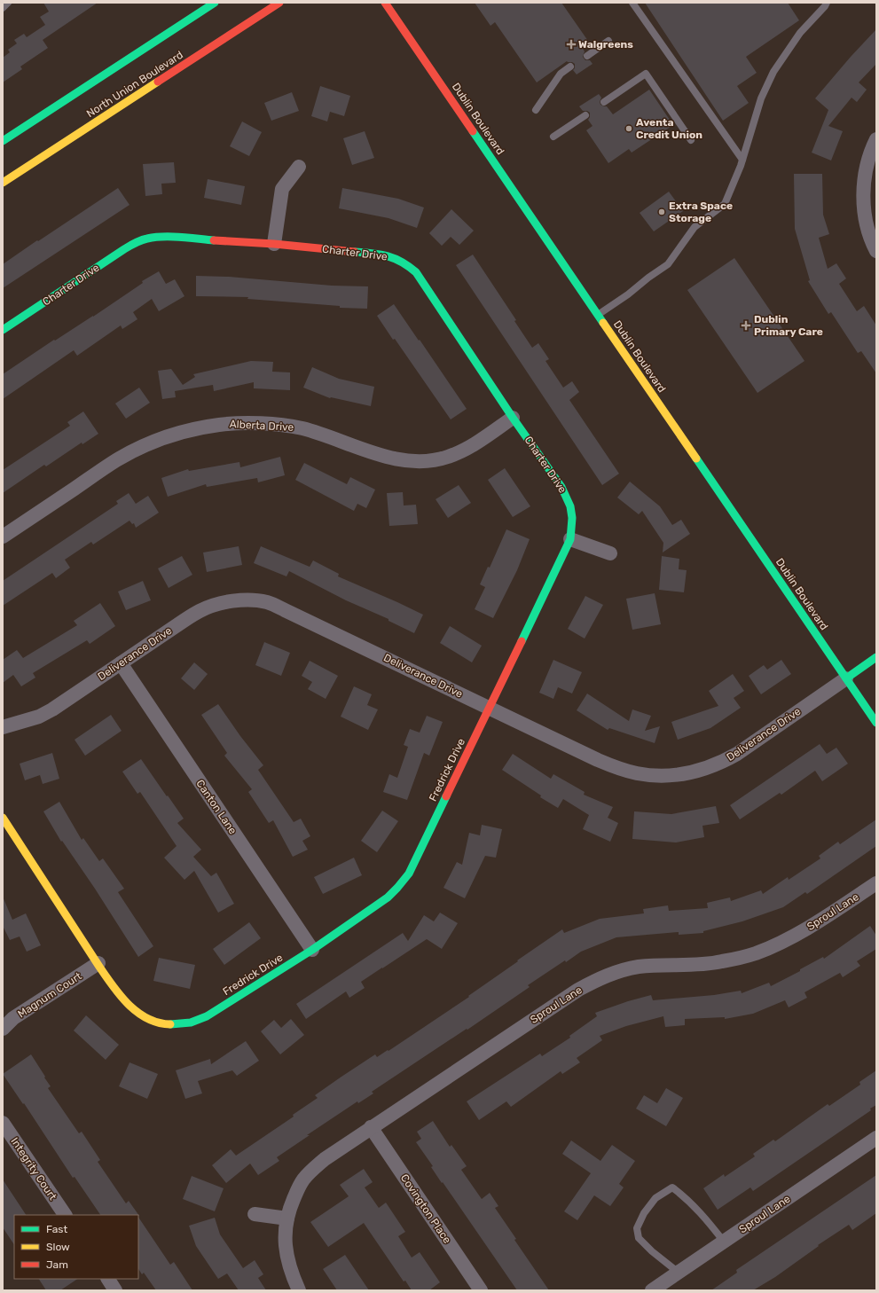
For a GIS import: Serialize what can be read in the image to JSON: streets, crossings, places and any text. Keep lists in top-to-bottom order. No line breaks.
{"streets":{"street":["North Union Boulevard","Dublin Boulevard","Charter Drive","Alberta Drive","Deliverance Drive","Fredrick Drive","Canton Lane","Sproul Lane","Magnum Court","Integrity Court","Covington Place"]},"crossings":[["Dublin Boulevard","Deliverance Drive"],["Charter Drive","Alberta Drive"],["Charter Drive","Deliverance Drive"],["Charter Drive","Fredrick Drive"],["Deliverance Drive","Fredrick Drive"],["Deliverance Drive","Canton Lane"],["Fredrick Drive","Canton Lane"],["Fredrick Drive","Magnum Court"],["Sproul Lane","Covington Place"]],"places":{"health":["Walgreens","Dublin Primary Care"],"other":["Aventa Credit Union","Extra Space Storage"]},"legend":["Fast","Slow","Jam"]}
